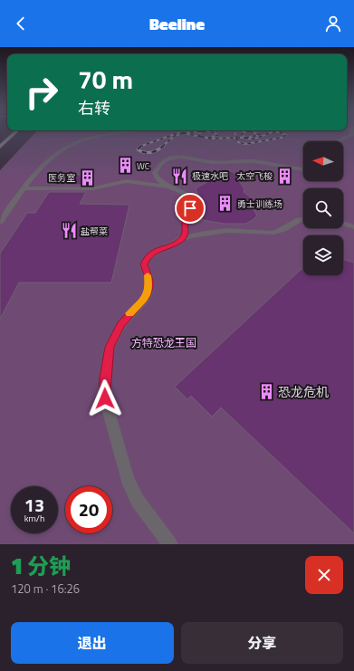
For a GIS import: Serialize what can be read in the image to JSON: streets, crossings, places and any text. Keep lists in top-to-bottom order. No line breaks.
{"parks":["方特恐龙王国"],"places":{"building":["WC","太空飞梭","医务室","勇士训练场","恐龙危机"],"restaurant":["极速水吧","盐帮菜"]},"north":"left","page":{"header":"Beeline","turn":["70 m","右转"],"speed":"13 km/h","limit":"20","heading":["1 分钟","120 m · 16:26"],"buttons":["退出","分享"]}}
